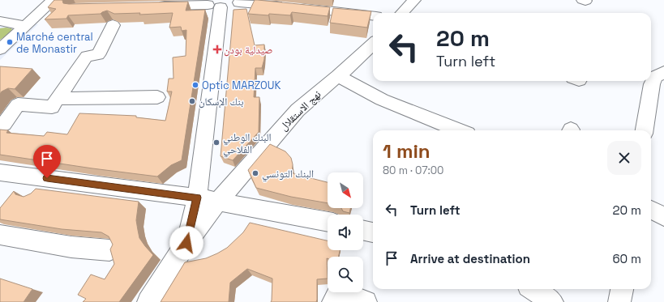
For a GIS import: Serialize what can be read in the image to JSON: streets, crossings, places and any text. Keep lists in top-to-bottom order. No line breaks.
{"streets":{"street":["نهج الاستقلال"]},"places":{"other":["Marché central de Monastir","Optic MARZOUK","بنك الإسكان","البنك الوطني الفلاحي","البنك التونسي"],"health":["صيدلية بودن"]},"north":"bottom right","page":{"turn":["20 m","Turn left"],"heading":["1 min","80 m · 07:00"],"list":[{"name":"Turn left","value":"20 m"},{"name":"Arrive at destination","value":"60 m"}]}}
